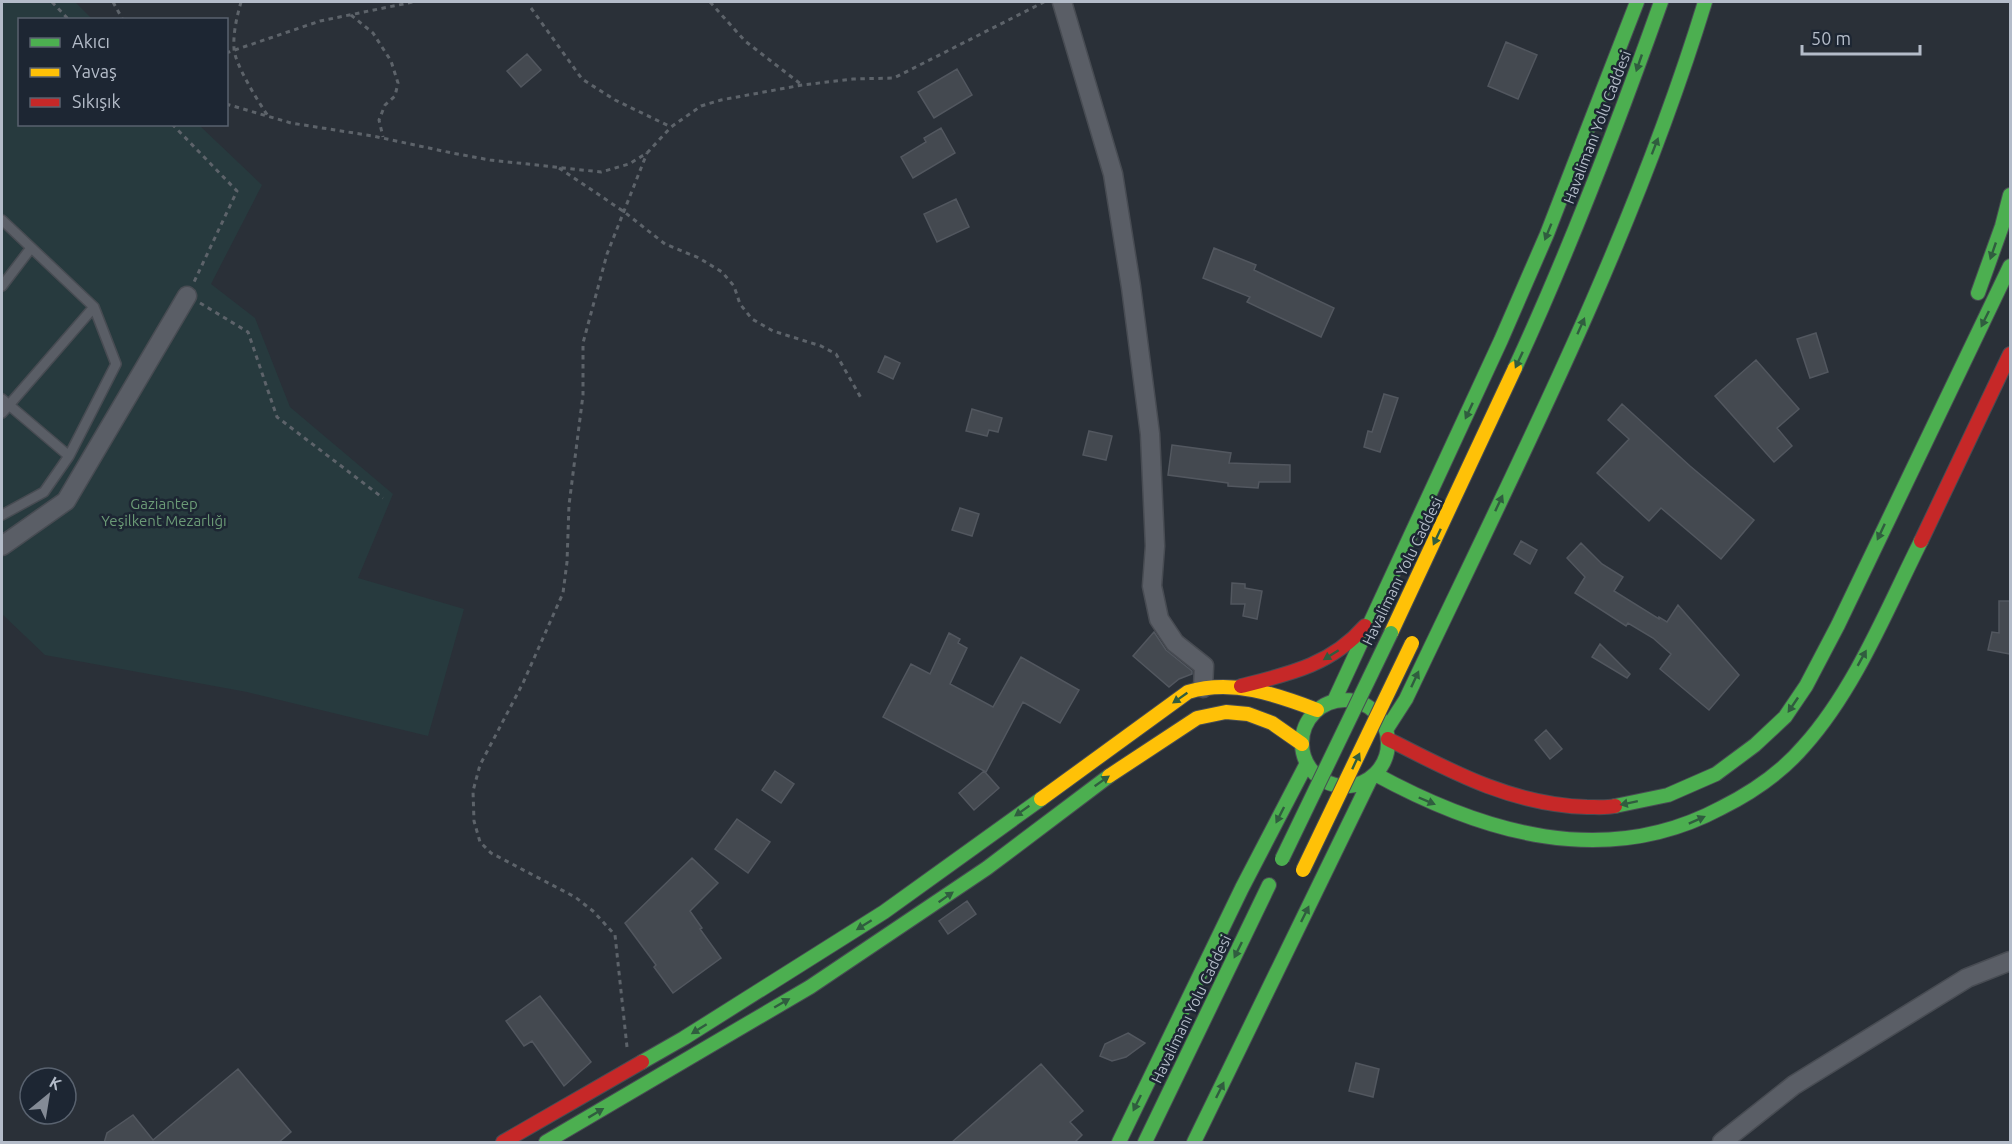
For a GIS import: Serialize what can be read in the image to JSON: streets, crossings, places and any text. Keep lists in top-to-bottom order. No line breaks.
{"streets":{"main road":["Havalimanı Yolu Caddesi"]},"parks":["Gaziantep Yeşilkent Mezarlığı"],"legend":["Akıcı","Yavaş","Sıkışık"],"scale_bar":"50 m","north":"top right"}
